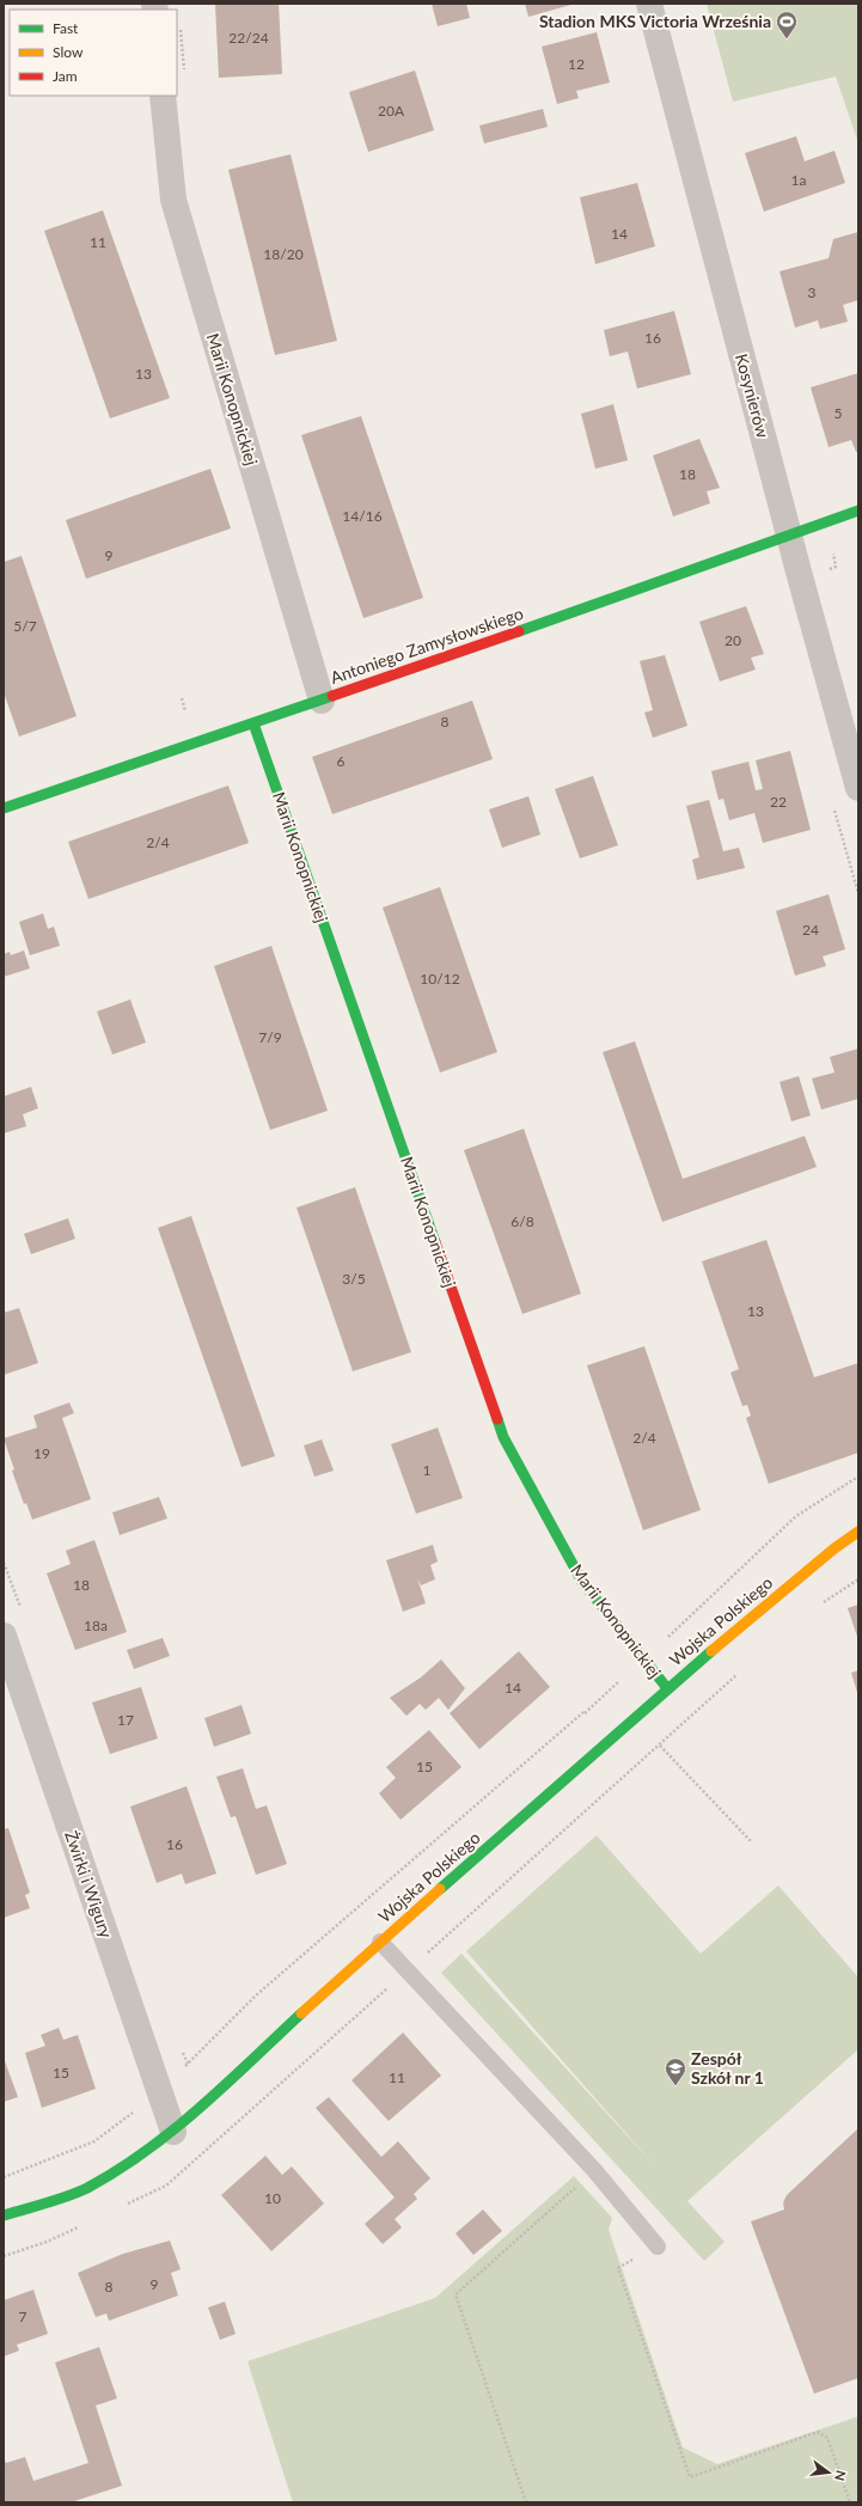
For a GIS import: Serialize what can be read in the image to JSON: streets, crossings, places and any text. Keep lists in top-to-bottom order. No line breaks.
{"streets":{"street":["Kosynierów","Marii Konopnickiej","Antoniego Zamysłowskiego","Wojska Polskiego","Żwirki i Wigury"]},"crossings":[["Kosynierów","Antoniego Zamysłowskiego"],["Marii Konopnickiej","Antoniego Zamysłowskiego"],["Marii Konopnickiej","Wojska Polskiego"],["Wojska Polskiego","Żwirki i Wigury"]],"places":{"sports":["Stadion MKS Victoria Września"],"school or university":["Zespół Szkół nr 1"]},"house_numbers":["22/24","12","20A","1a","14","11","18/20","3","16","13","5","18","14/16","9","5/7","20","8","6","22","2/4","24","10/12","7/9","6/8","3/5","13","2/4","19","1","18","18a","14","17","15","16","15","11","10","9","8","7"],"legend":["Fast","Slow","Jam"],"north":"right"}
